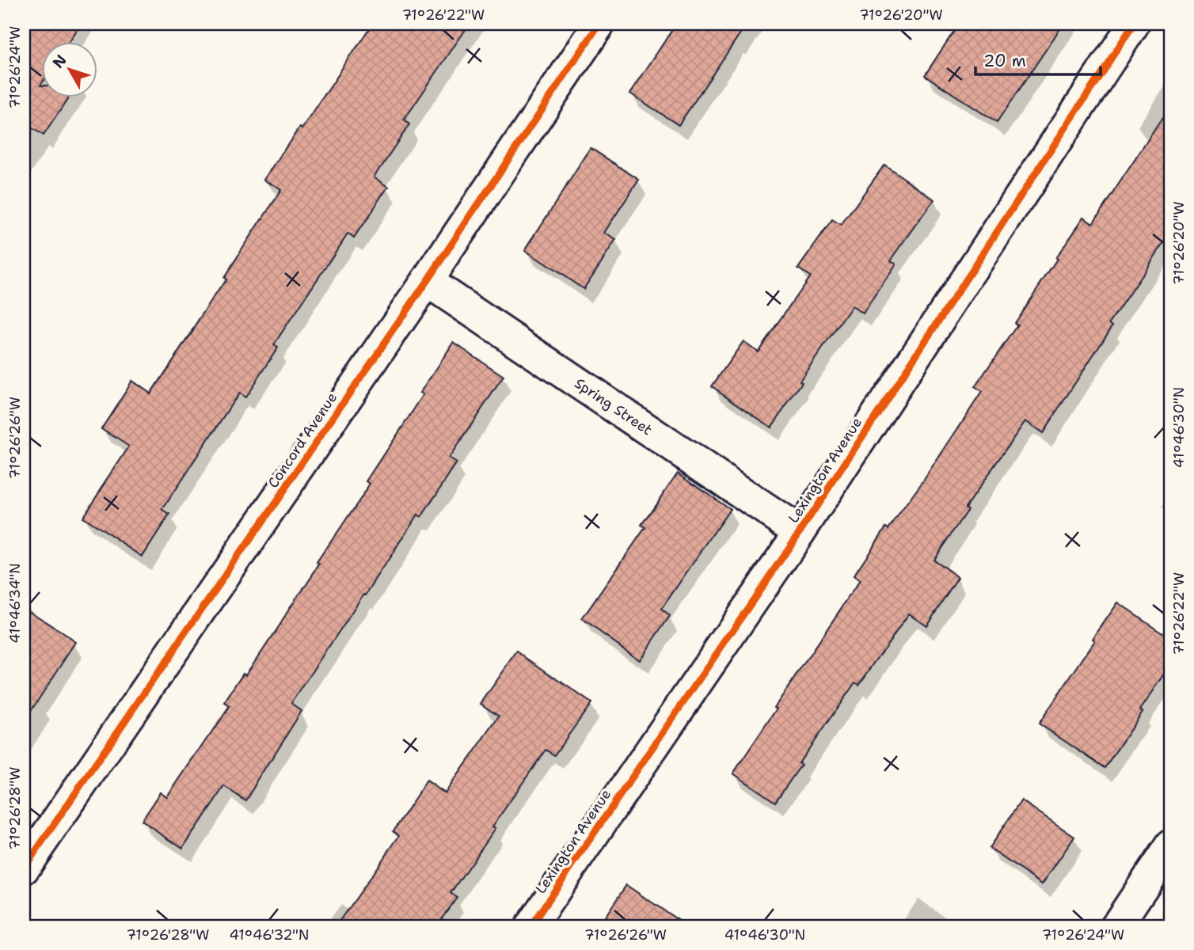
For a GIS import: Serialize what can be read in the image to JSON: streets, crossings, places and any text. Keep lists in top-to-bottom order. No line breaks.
{"streets":{"street":["Spring Street","Concord Avenue","Lexington Avenue"]},"crossings":[["Spring Street","Concord Avenue"],["Spring Street","Lexington Avenue"]],"scale_bar":"20 m","north":"top left","coordinates":["71°26'22\"W","71°26'20\"W","71°26'24\"W","41°46'30\"N","71°26'26\"W","41°46'34\"N","71°26'28\"W","41°46'32\"N"]}
